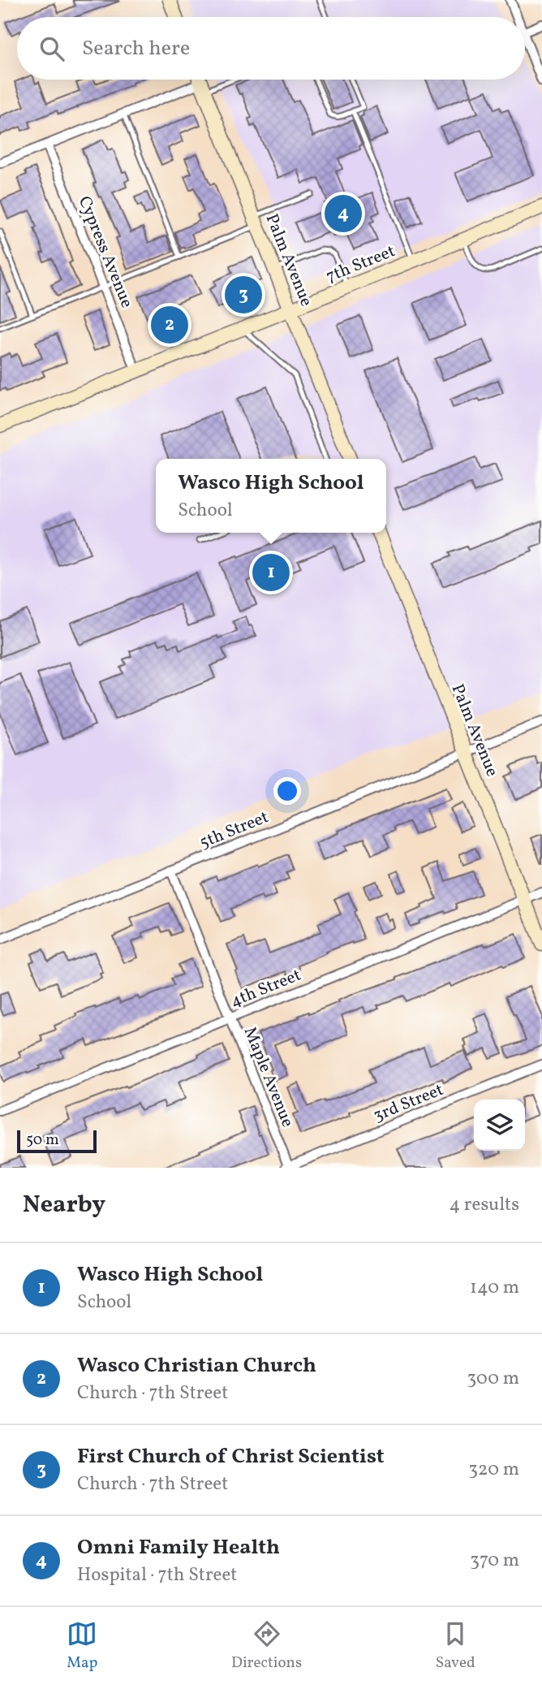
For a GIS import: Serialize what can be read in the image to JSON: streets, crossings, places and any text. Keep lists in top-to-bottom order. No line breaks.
{"streets":{"main road":["Palm Avenue","7th Street"],"street":["Cypress Avenue","5th Street","4th Street","Maple Avenue","3rd Street"]},"crossings":[["Cypress Avenue","7th Street"],["Palm Avenue","7th Street"],["Palm Avenue","5th Street"],["Palm Avenue","4th Street"],["5th Street","Maple Avenue"],["4th Street","Maple Avenue"],["Maple Avenue","3rd Street"]],"scale_bar":"50 m","page":{"search":"Search here","pins":["4","3","2","1"],"popup":["Wasco High School","School"],"scale":"50 m","heading":["Nearby","4 results"],"list":[{"mark":"1","name":"Wasco High School","note":"School","value":"140 m"},{"mark":"2","name":"Wasco Christian Church","note":"Church · 7th Street","value":"300 m"},{"mark":"3","name":"First Church of Christ Scientist","note":"Church · 7th Street","value":"320 m"},{"mark":"4","name":"Omni Family Health","note":"Hospital · 7th Street","value":"370 m"}],"nav":["Map","Directions","Saved"]}}
